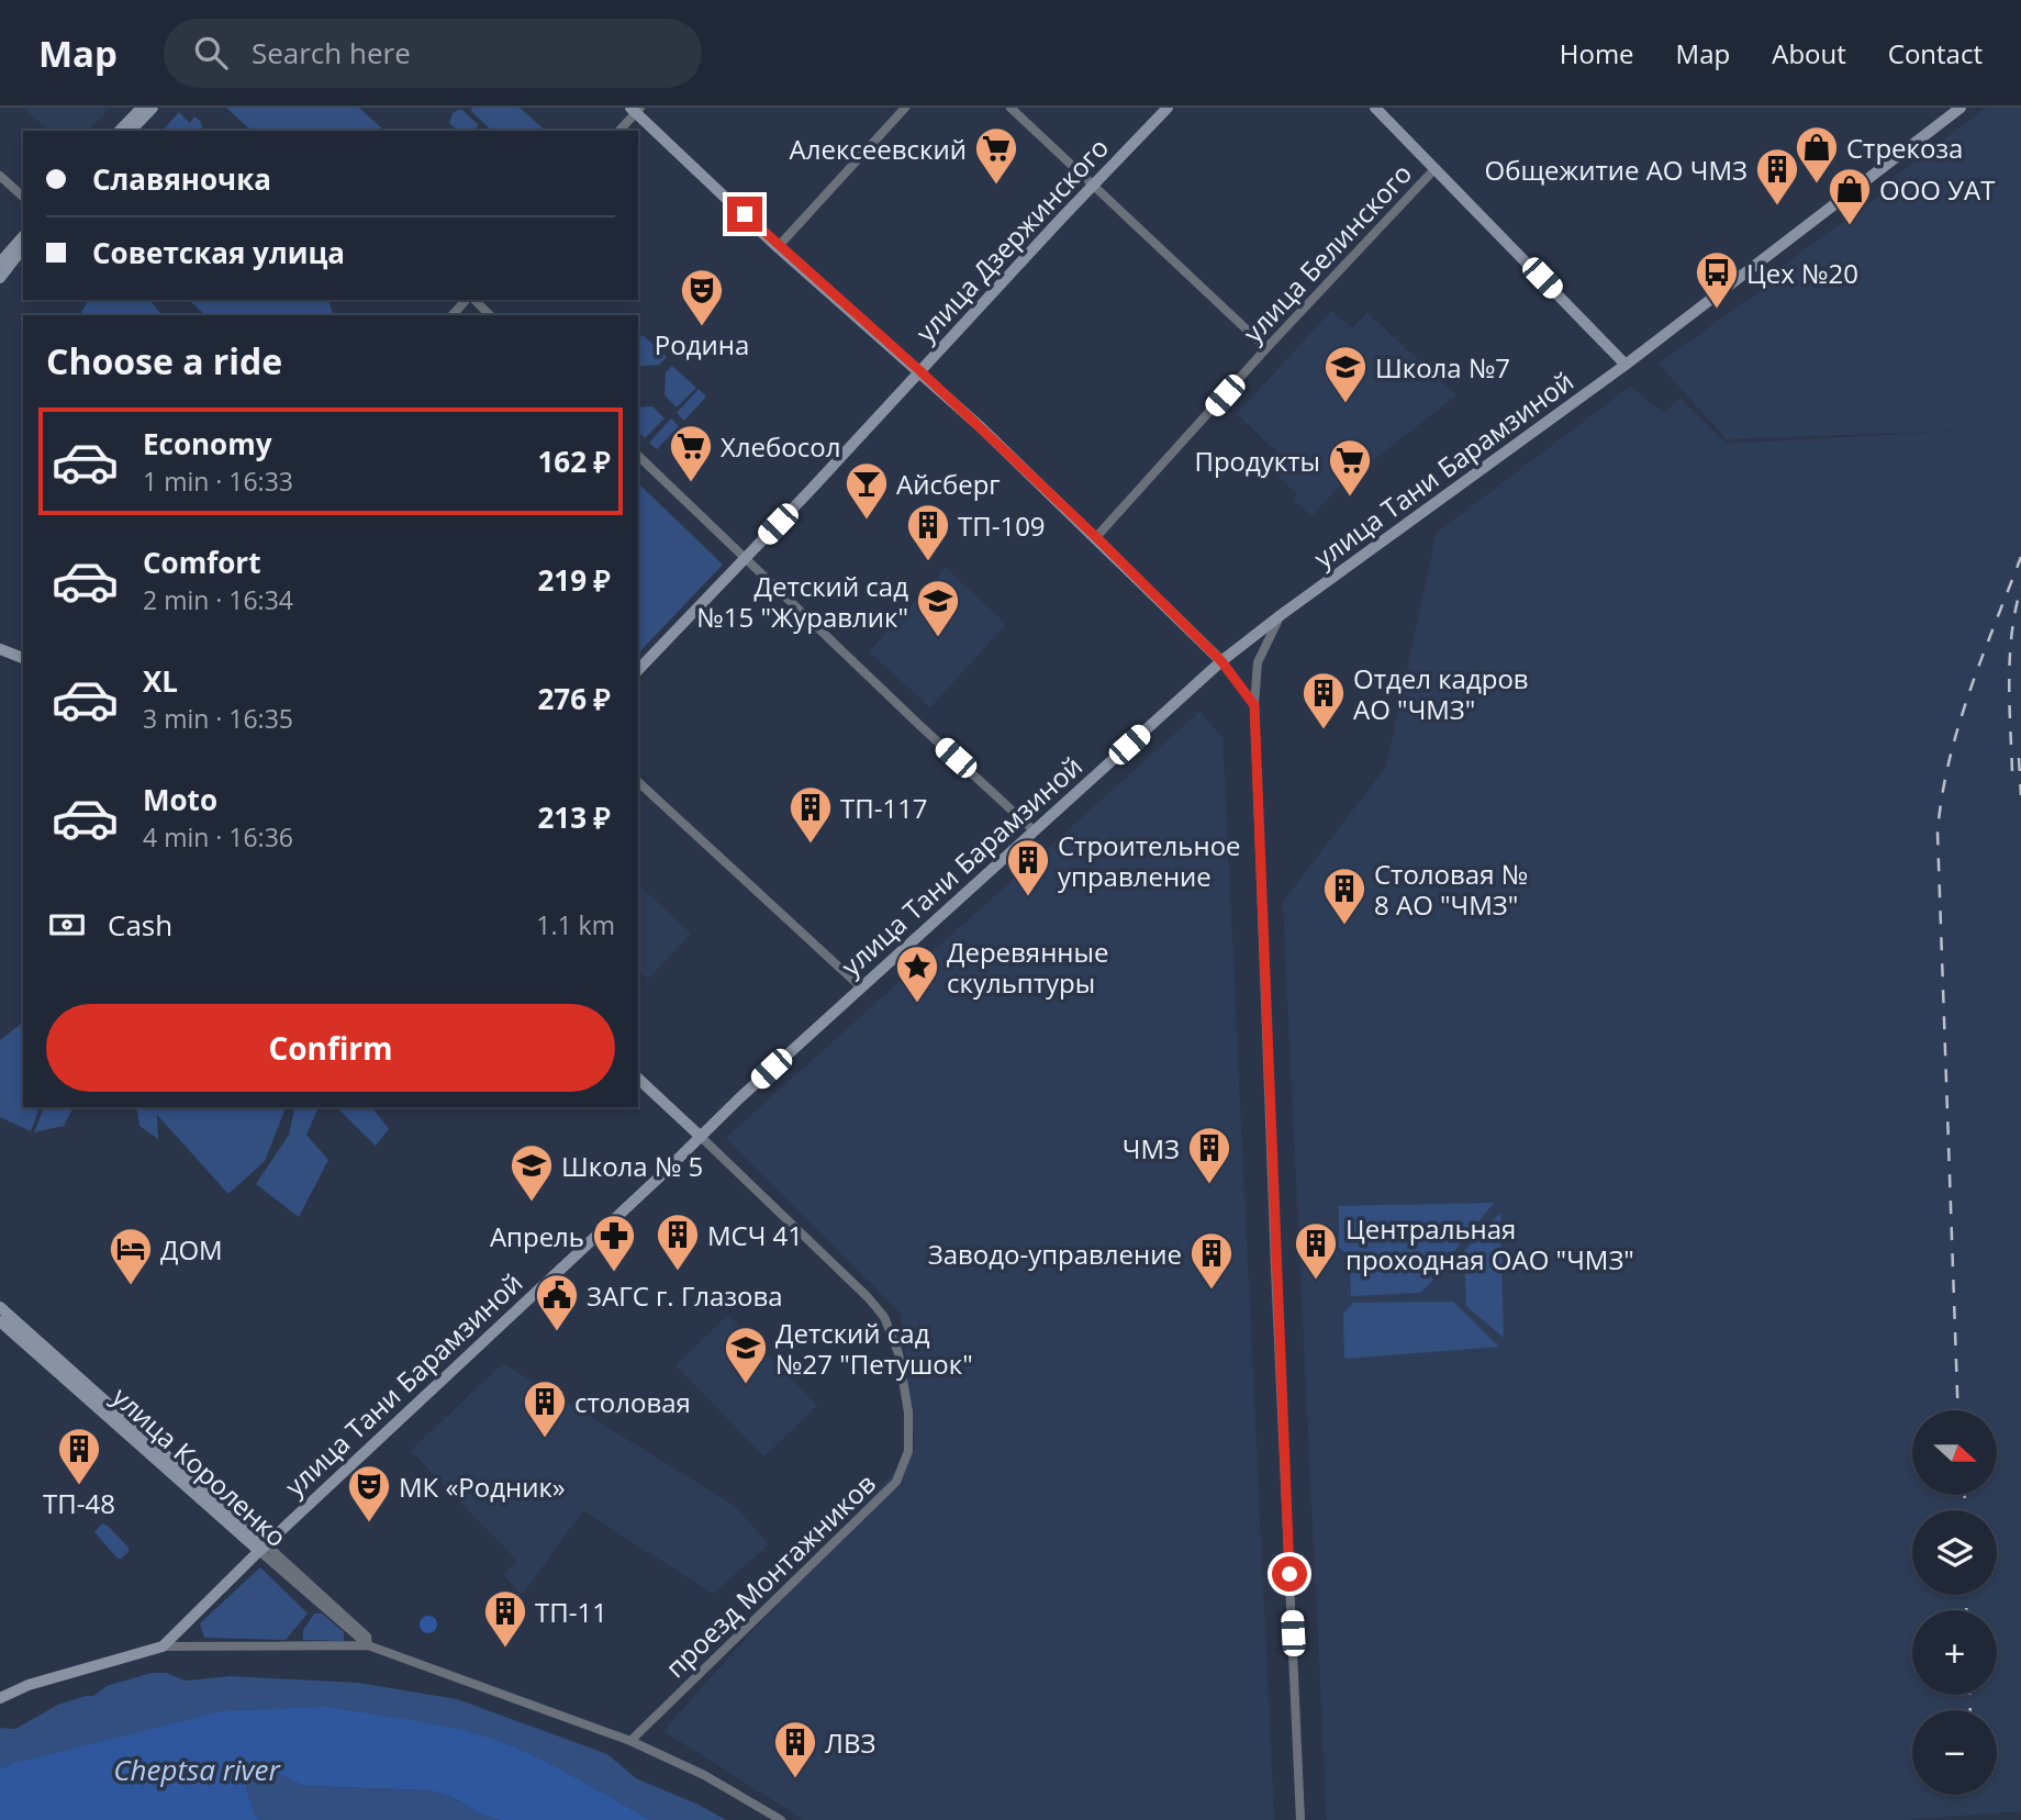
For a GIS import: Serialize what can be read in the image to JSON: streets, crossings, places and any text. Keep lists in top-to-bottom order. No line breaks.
{"streets":{"street":["улица Дзержинского","улица Белинского","улица Тани Барамзиной","улица Короленко","проезд Монтажников"]},"crossings":[["улица Тани Барамзиной","улица Короленко"],["улица Тани Барамзиной","проезд Монтажников"]],"water":["Cheptsa river"],"places":{"shop":["Стрекоза","ООО УАТ"],"supermarket":["Алексеевский","Хлебосол","Продукты"],"building":["Общежитие АО ЧМЗ","ТП-109","Отдел кадров АО \"ЧМЗ\"","ТП-117","Строительное управление","Столовая № 8 АО \"ЧМЗ\"","ЧМЗ","МСЧ 41","Центральная проходная ОАО \"ЧМЗ\"","Заводо-управление","столовая","ТП-48","ТП-11","ЛВЗ"],"bus stop":["Цех №20"],"theatre":["Родина","МК «Родник»"],"school or university":["Школа №7","Детский сад №15 \"Журавлик\"","Школа № 5","Детский сад №27 \"Петушок\""],"bar":["Айсберг"],"place":["Деревянные скульптуры"],"pharmacy":["Апрель"],"hotel":["ДОМ"],"public building":["ЗАГС г. Глазова"]},"north":"right","page":{"header":"Map","search":"Search here","nav":["Home","Map","About","Contact"],"banner":["Славяночка","Советская улица"],"heading":"Choose a ride","list":[{"name":"Economy","note":"1 min · 16:33","value":"162 ₽"},{"name":"Comfort","note":"2 min · 16:34","value":"219 ₽"},{"name":"XL","note":"3 min · 16:35","value":"276 ₽"},{"name":"Moto","note":"4 min · 16:36","value":"213 ₽"}],"pay":["Cash","1.1 km"],"buttons":"Confirm","map_buttons":["+","−"]}}
